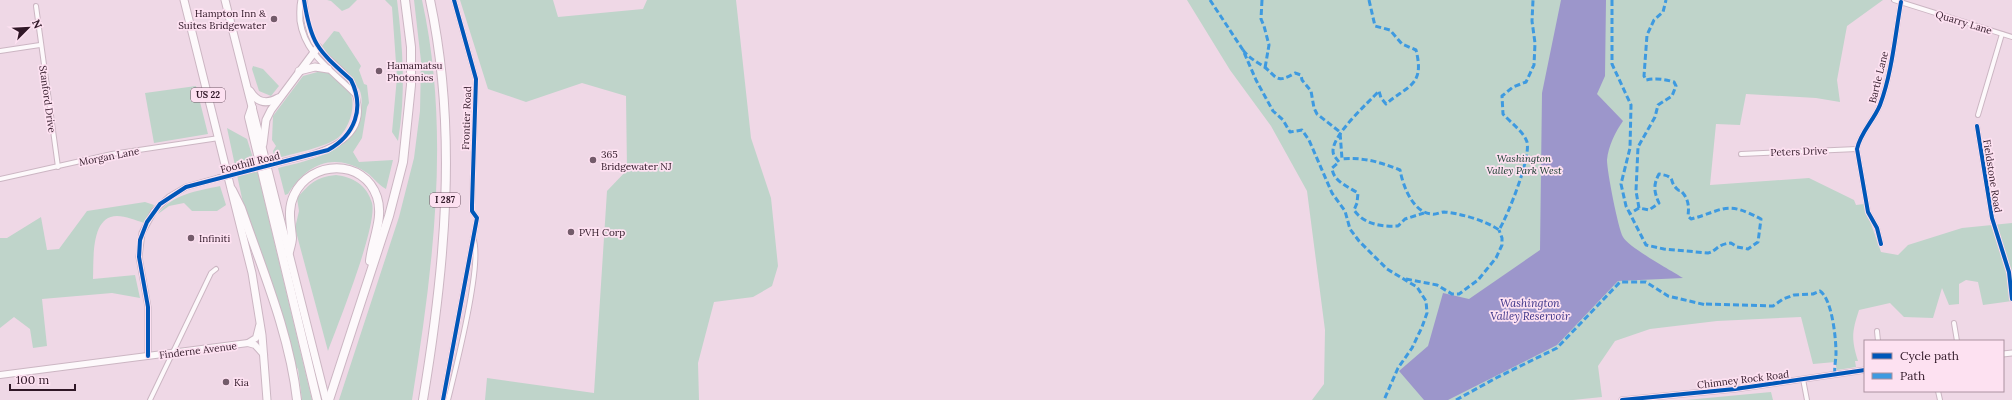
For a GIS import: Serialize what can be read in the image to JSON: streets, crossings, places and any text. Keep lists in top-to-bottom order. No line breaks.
{"streets":{"highway":["US 22","I 287"],"main road":["Finderne Avenue"],"street":["Quarry Lane","Bartle Lane","Stanford Drive","Frontier Road","Peters Drive","Morgan Lane","Foothill Road","Fieldstone Road","Chimney Rock Road"]},"crossings":[["Quarry Lane","Bartle Lane"],["Bartle Lane","Peters Drive"],["US 22","Morgan Lane"],["US 22","Finderne Avenue"],["Stanford Drive","Morgan Lane"],["Foothill Road","Finderne Avenue"]],"water":["Washington Valley Reservoir"],"parks":["Washington Valley Park West"],"places":["Hampton Inn & Suites Bridgewater","Hamamatsu Photonics","365 Bridgewater NJ","PVH Corp","Infiniti","Kia"],"legend":["Cycle path","Path"],"scale_bar":"100 m","north":"top right"}
